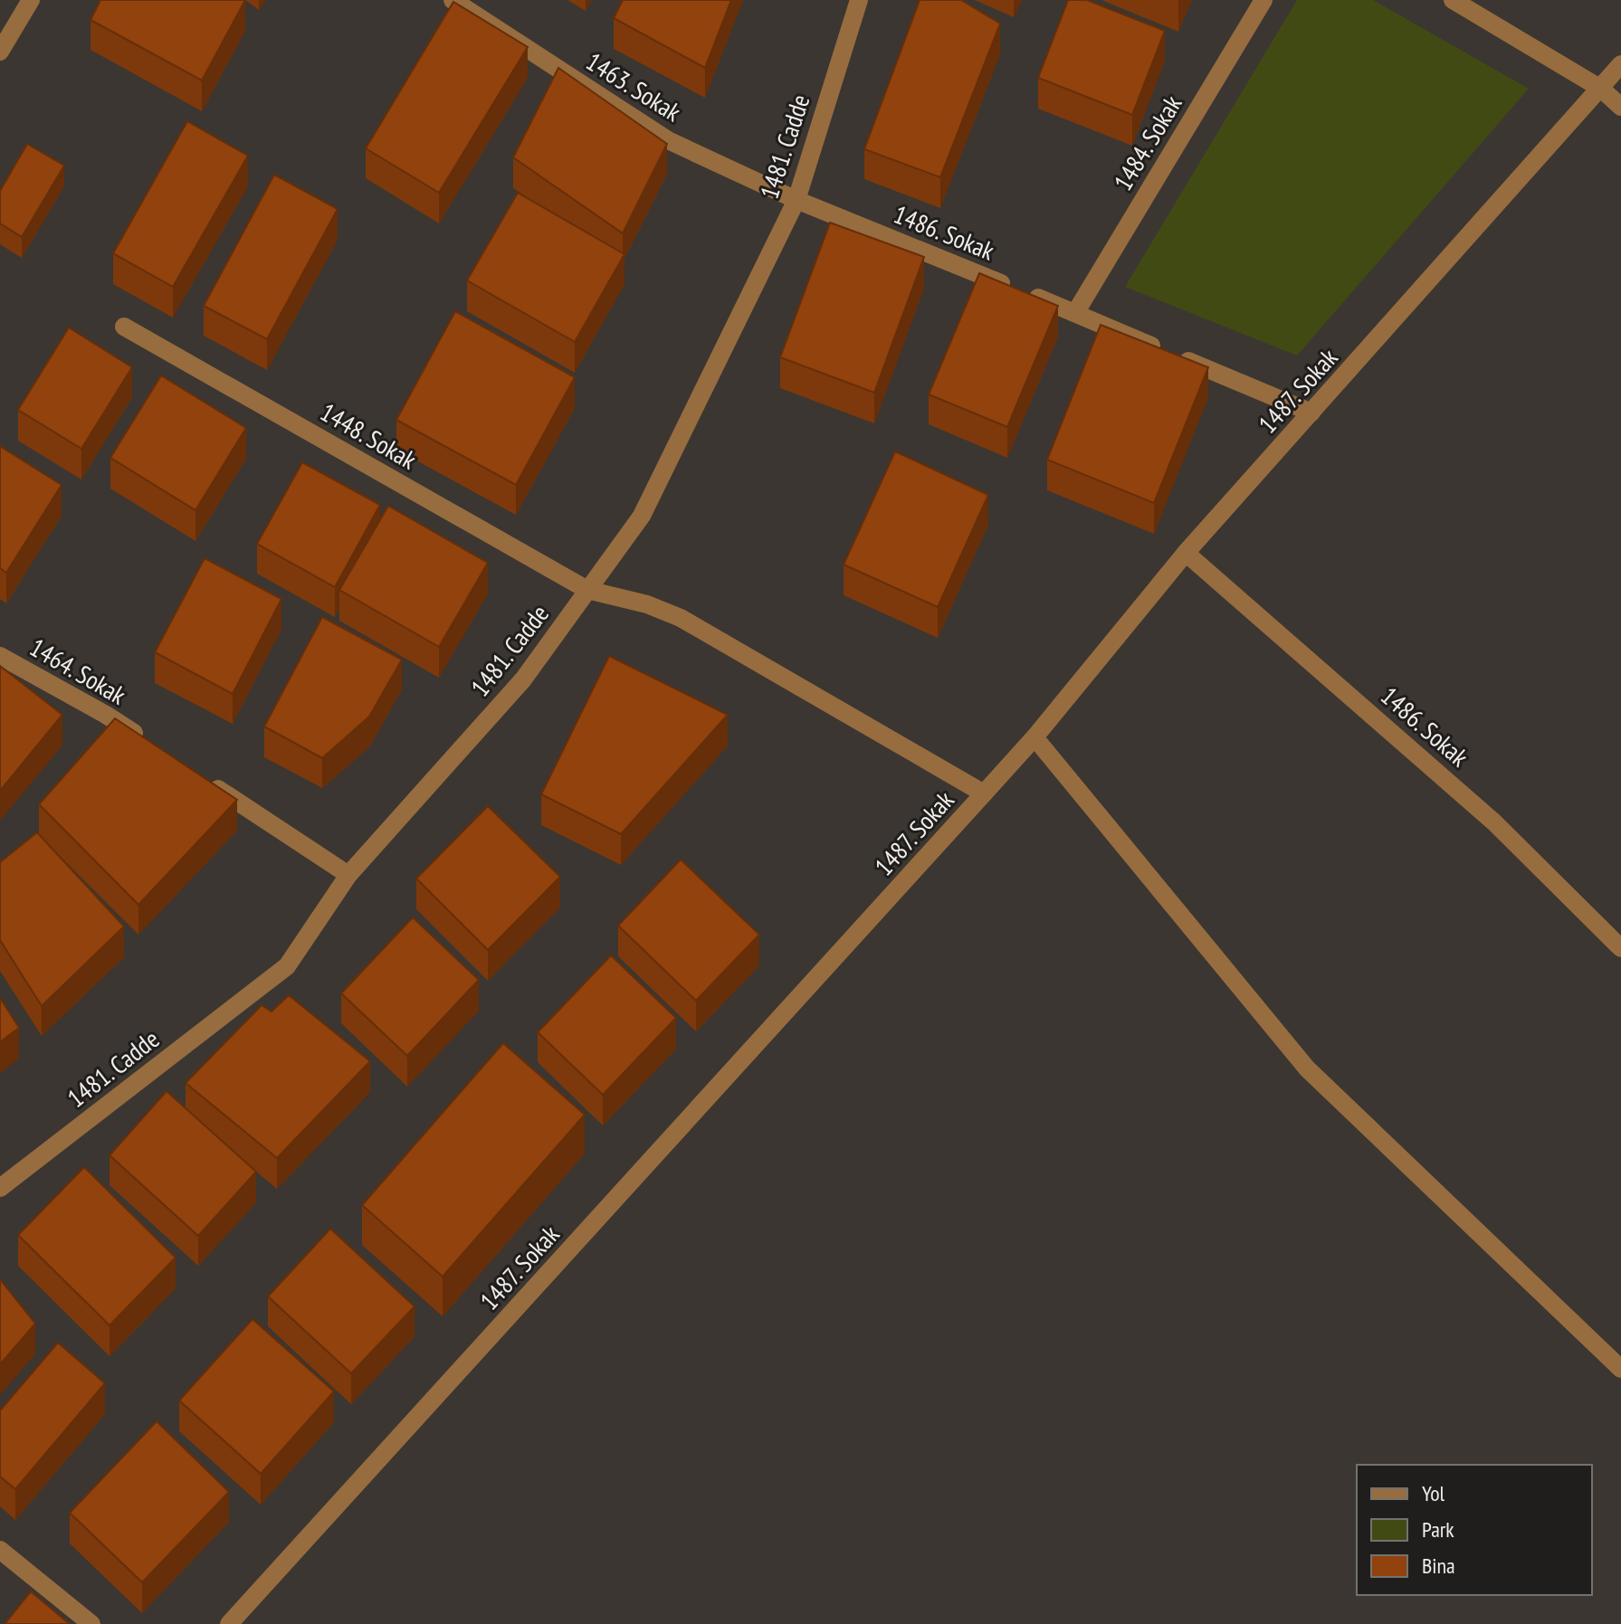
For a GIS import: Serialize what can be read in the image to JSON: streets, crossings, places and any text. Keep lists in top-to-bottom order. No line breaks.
{"streets":{"street":["1463. Sokak","1484. Sokak","1481. Cadde","1486. Sokak","1487. Sokak","1448. Sokak","1464. Sokak"]},"crossings":[["1463. Sokak","1481. Cadde"],["1463. Sokak","1486. Sokak"],["1484. Sokak","1486. Sokak"],["1481. Cadde","1486. Sokak"],["1481. Cadde","1448. Sokak"],["1486. Sokak","1487. Sokak"],["1487. Sokak","1448. Sokak"]],"legend":["Yol","Park","Bina"]}
